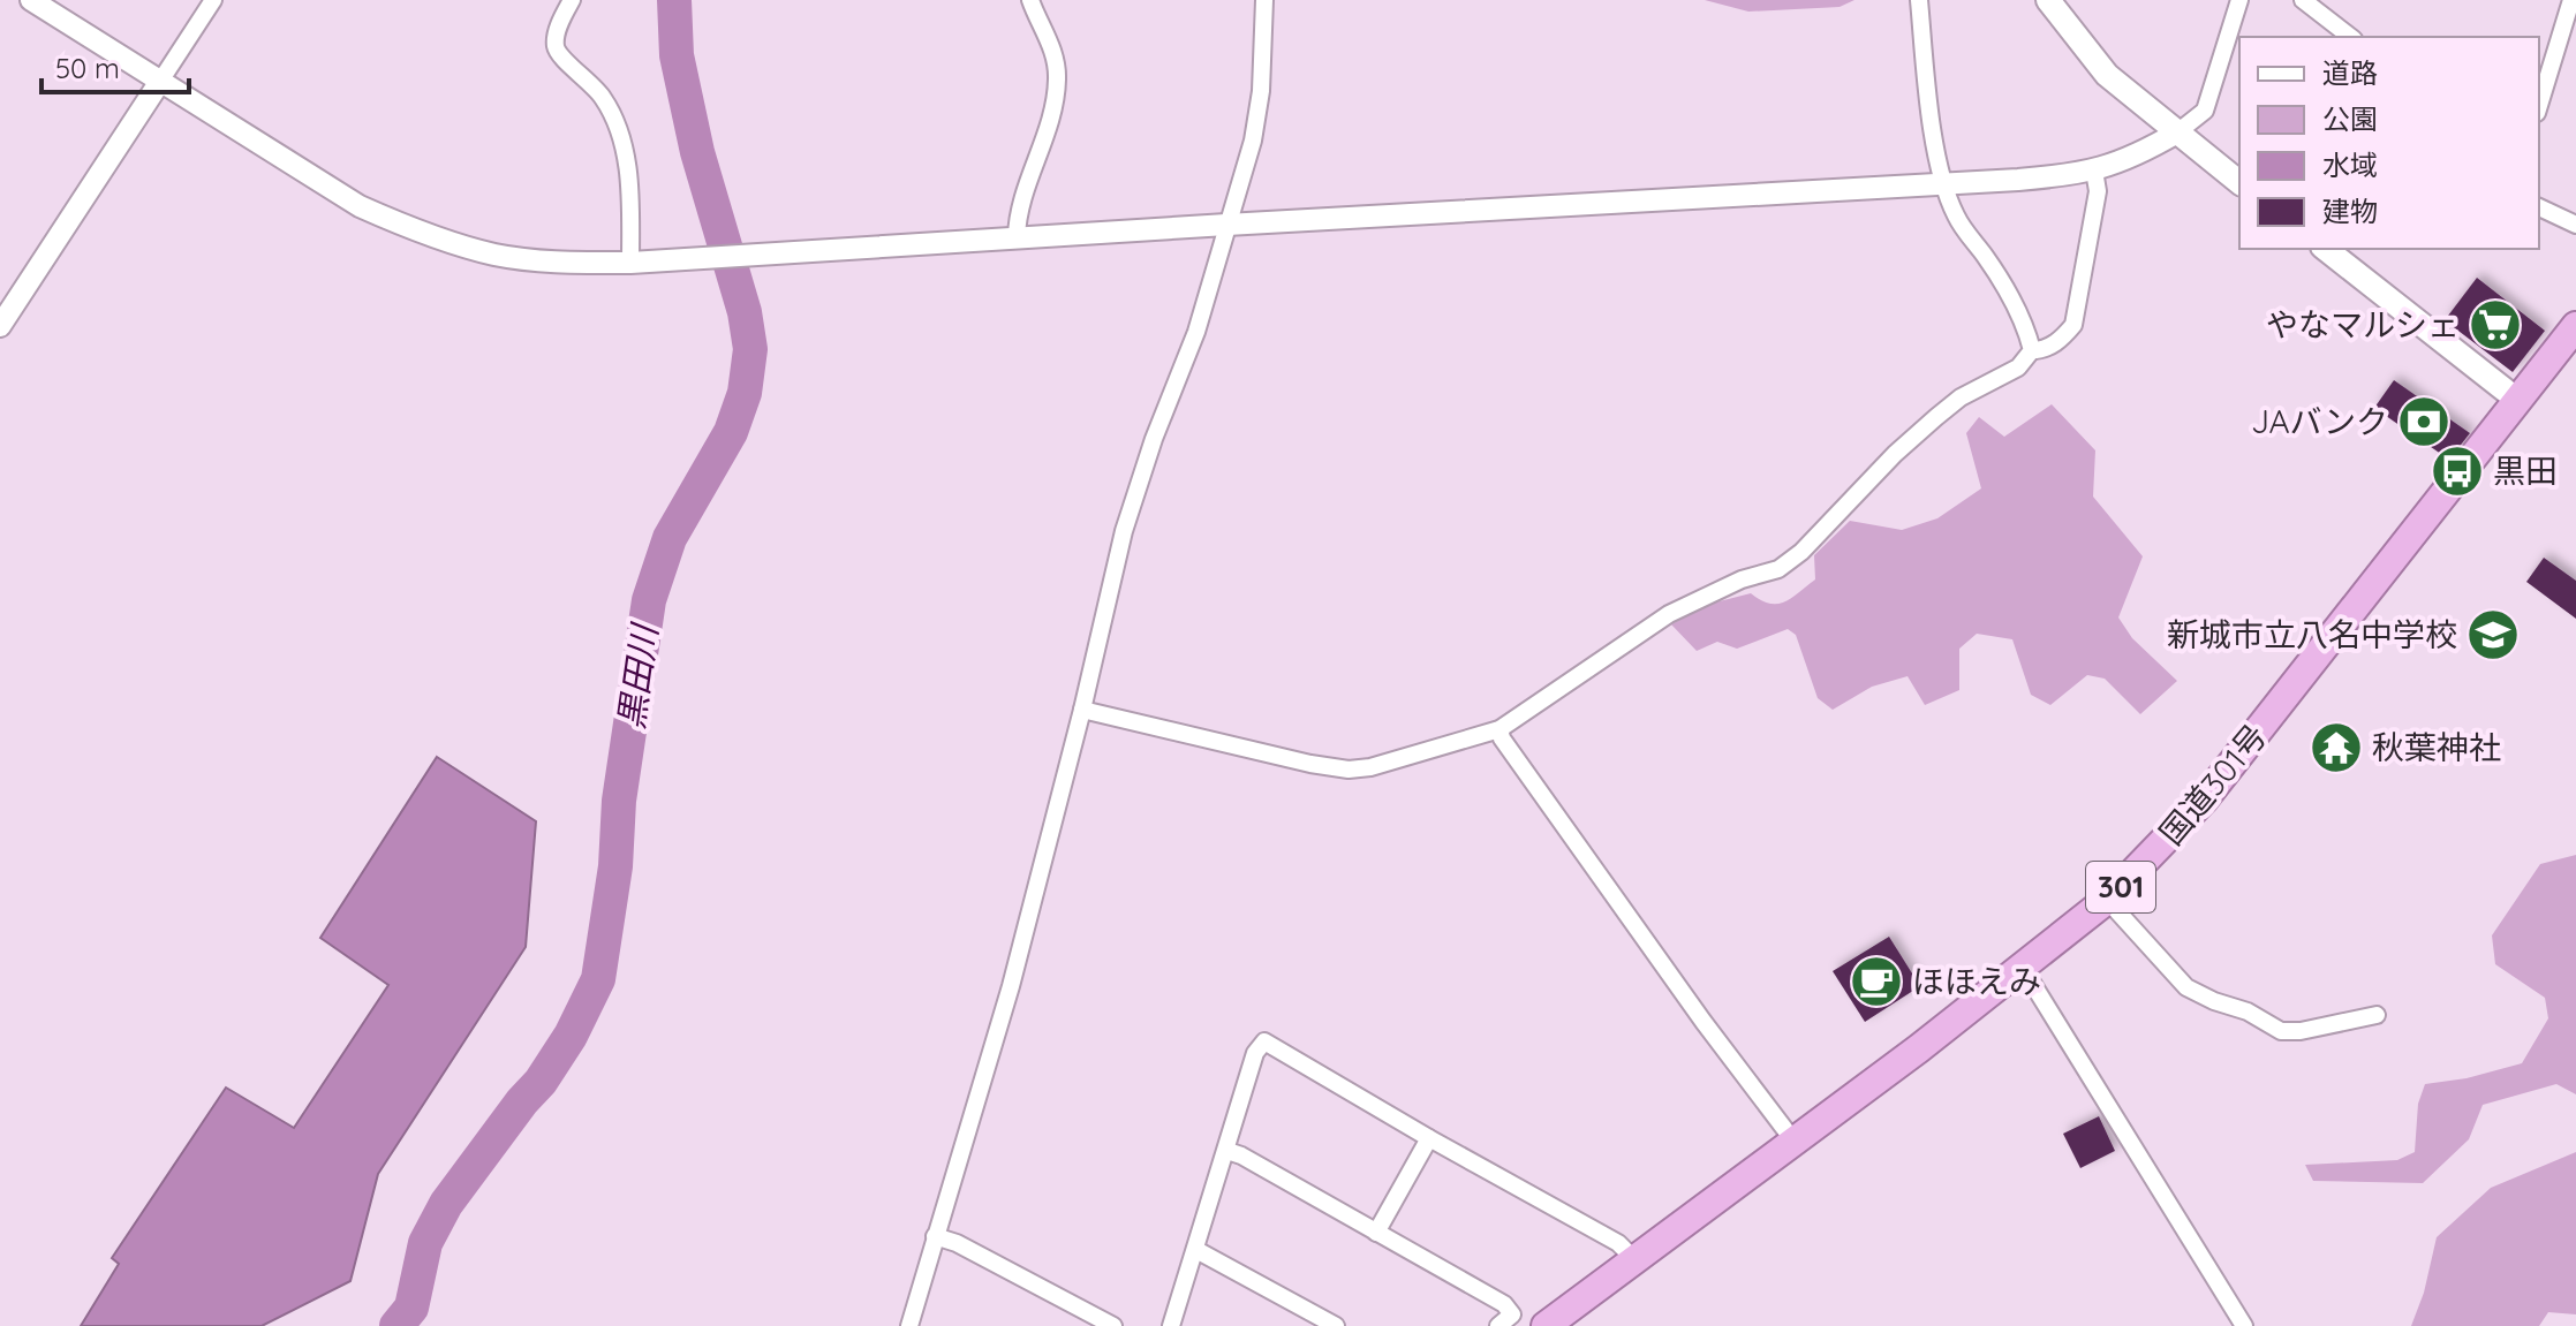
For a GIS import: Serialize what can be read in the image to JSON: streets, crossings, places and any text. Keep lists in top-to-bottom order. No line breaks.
{"streets":{"highway":["国道301号","301"]},"water":["黒田川"],"places":{"supermarket":["やなマルシェ"],"bank":["JAバンク"],"bus stop":["黒田"],"school or university":["新城市立八名中学校"],"temple":["秋葉神社"],"cafe":["ほほえみ"]},"legend":["道路","公園","水域","建物"],"scale_bar":"50 m"}
